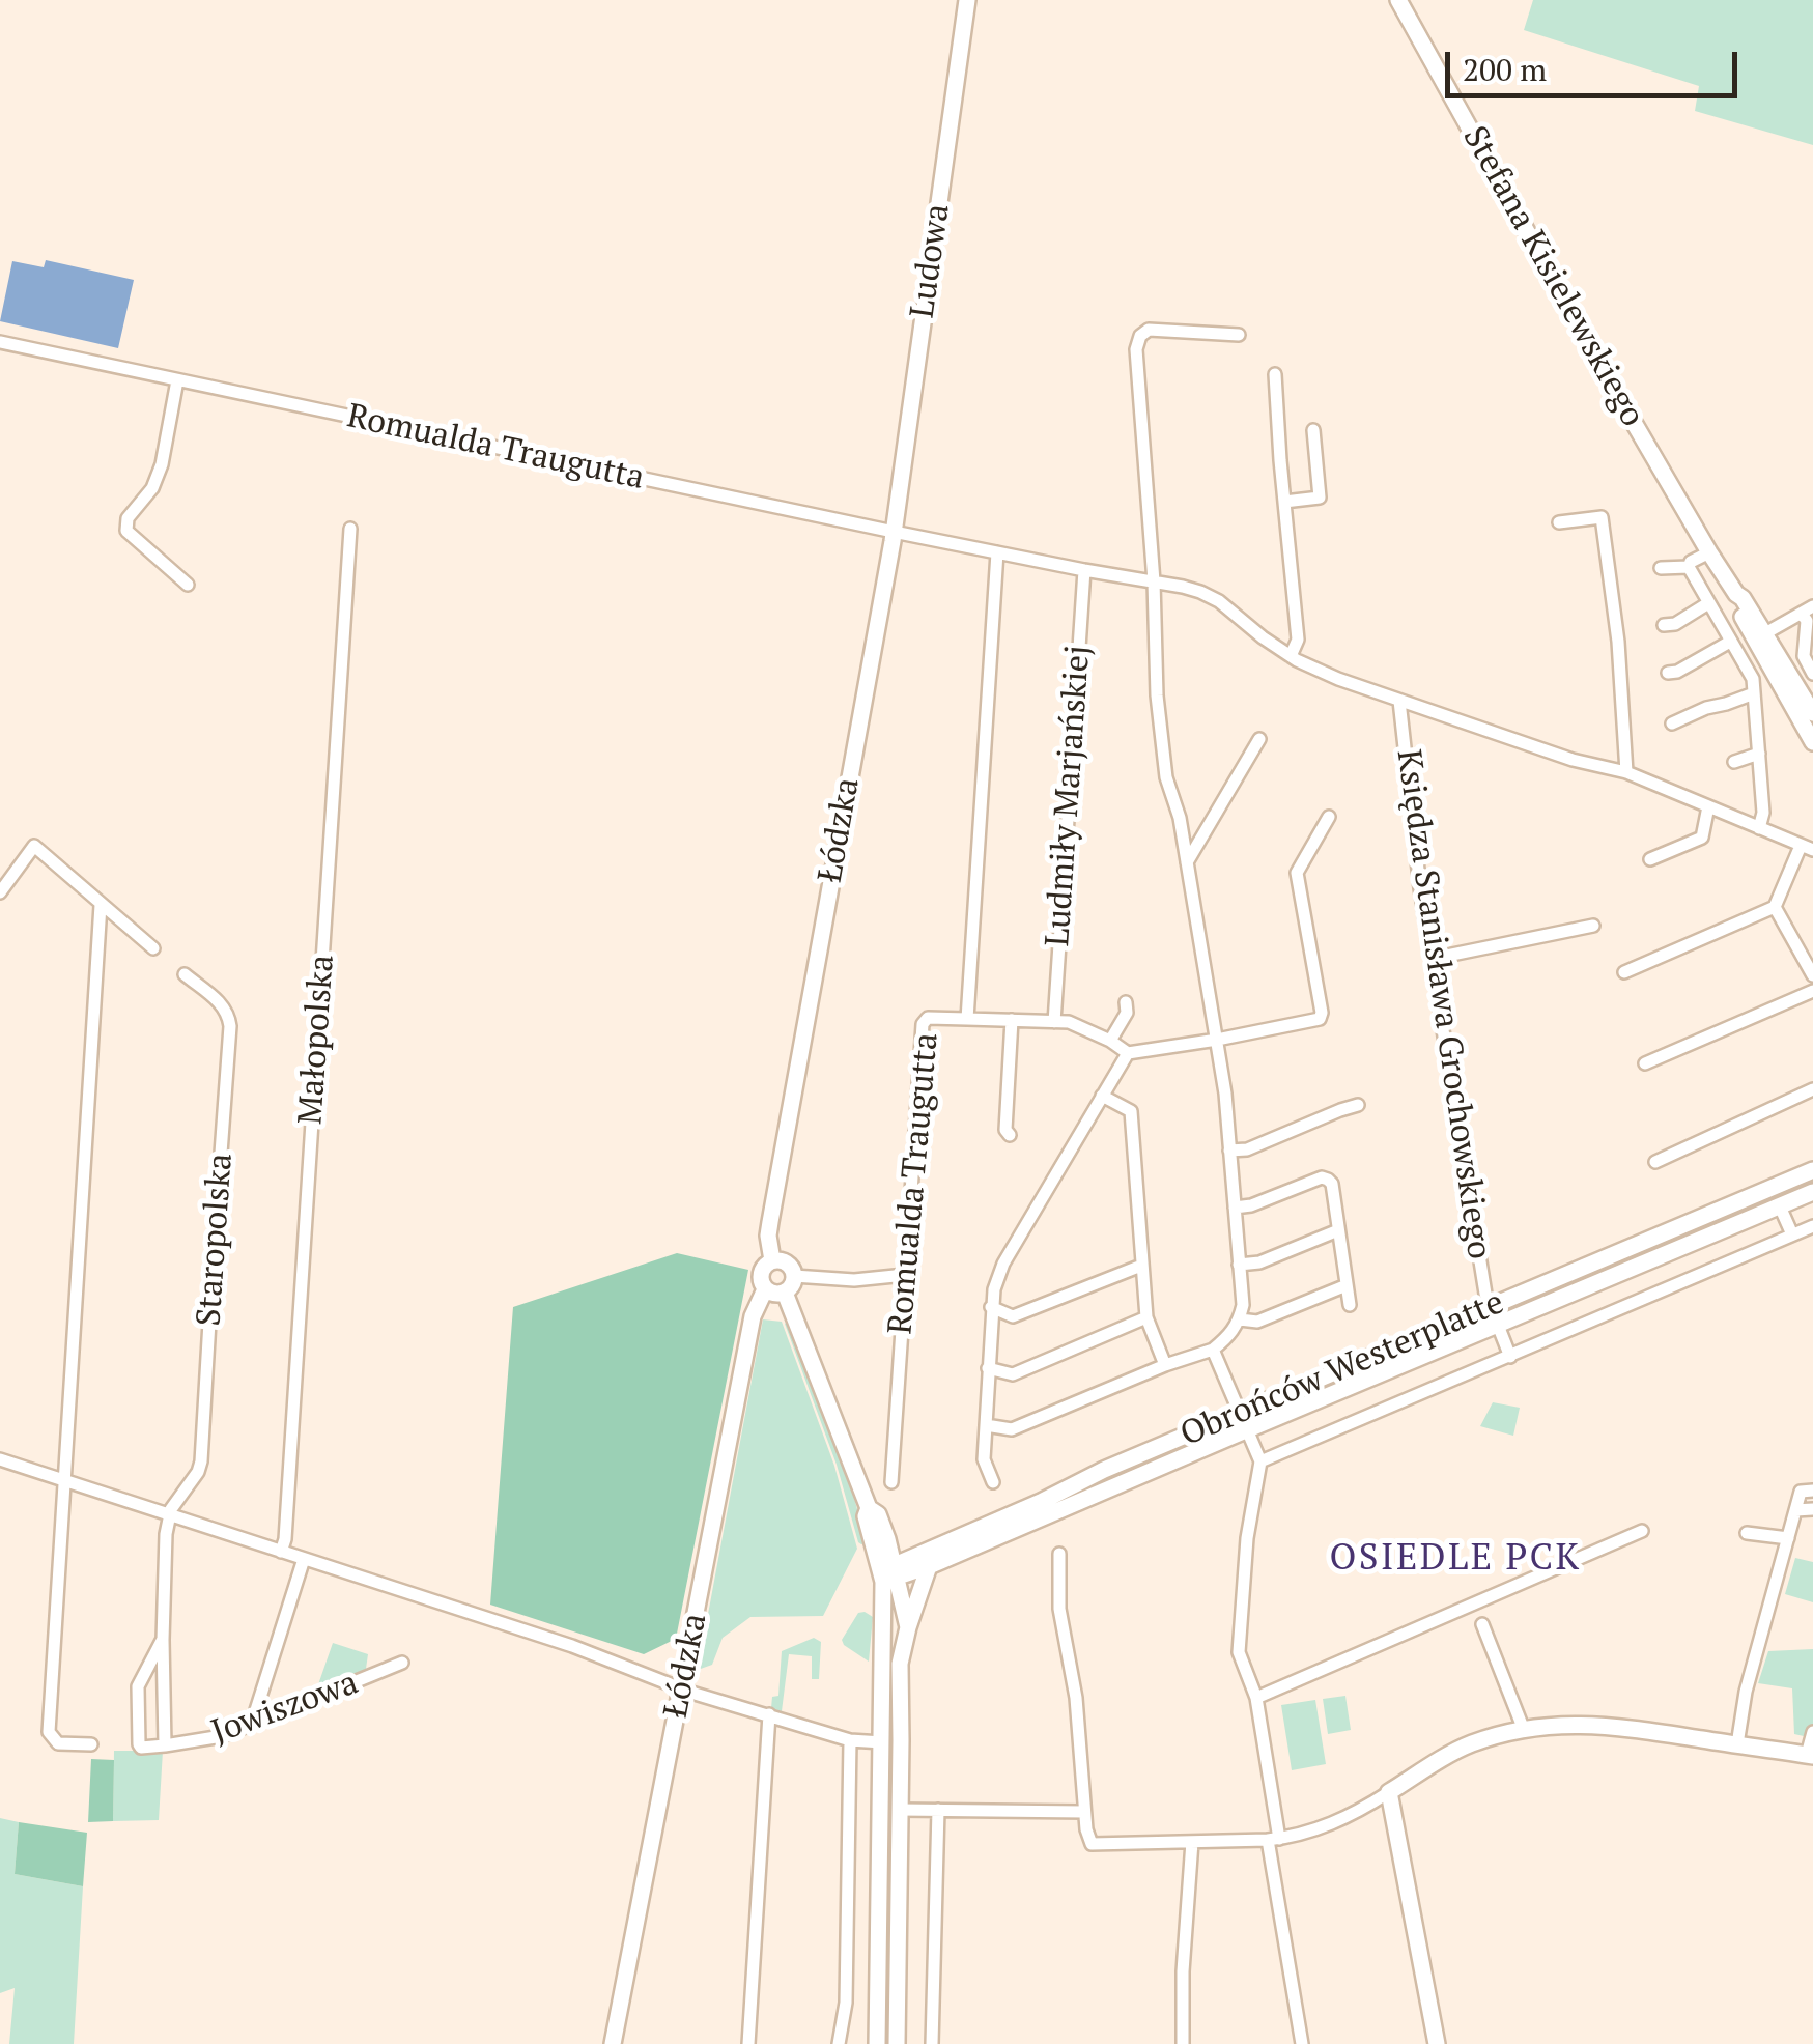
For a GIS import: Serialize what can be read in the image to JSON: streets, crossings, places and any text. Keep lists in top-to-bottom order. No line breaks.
{"streets":{"main road":["Ludowa","Stefana Kisielewskiego","Łódzka","Obrońców Westerplatte"],"street":["Romualda Traugutta","Ludmiły Marjańskiej","Księdza Stanisława Grochowskiego","Małopolska","Staropolska","Jowiszowa"]},"crossings":[["Ludowa","Romualda Traugutta"],["Ludowa","Łódzka"],["Romualda Traugutta","Ludmiły Marjańskiej"],["Romualda Traugutta","Łódzka"],["Romualda Traugutta","Księdza Stanisława Grochowskiego"],["Księdza Stanisława Grochowskiego","Obrońców Westerplatte"]],"districts":["OSIEDLE PCK"],"scale_bar":"200 m"}
